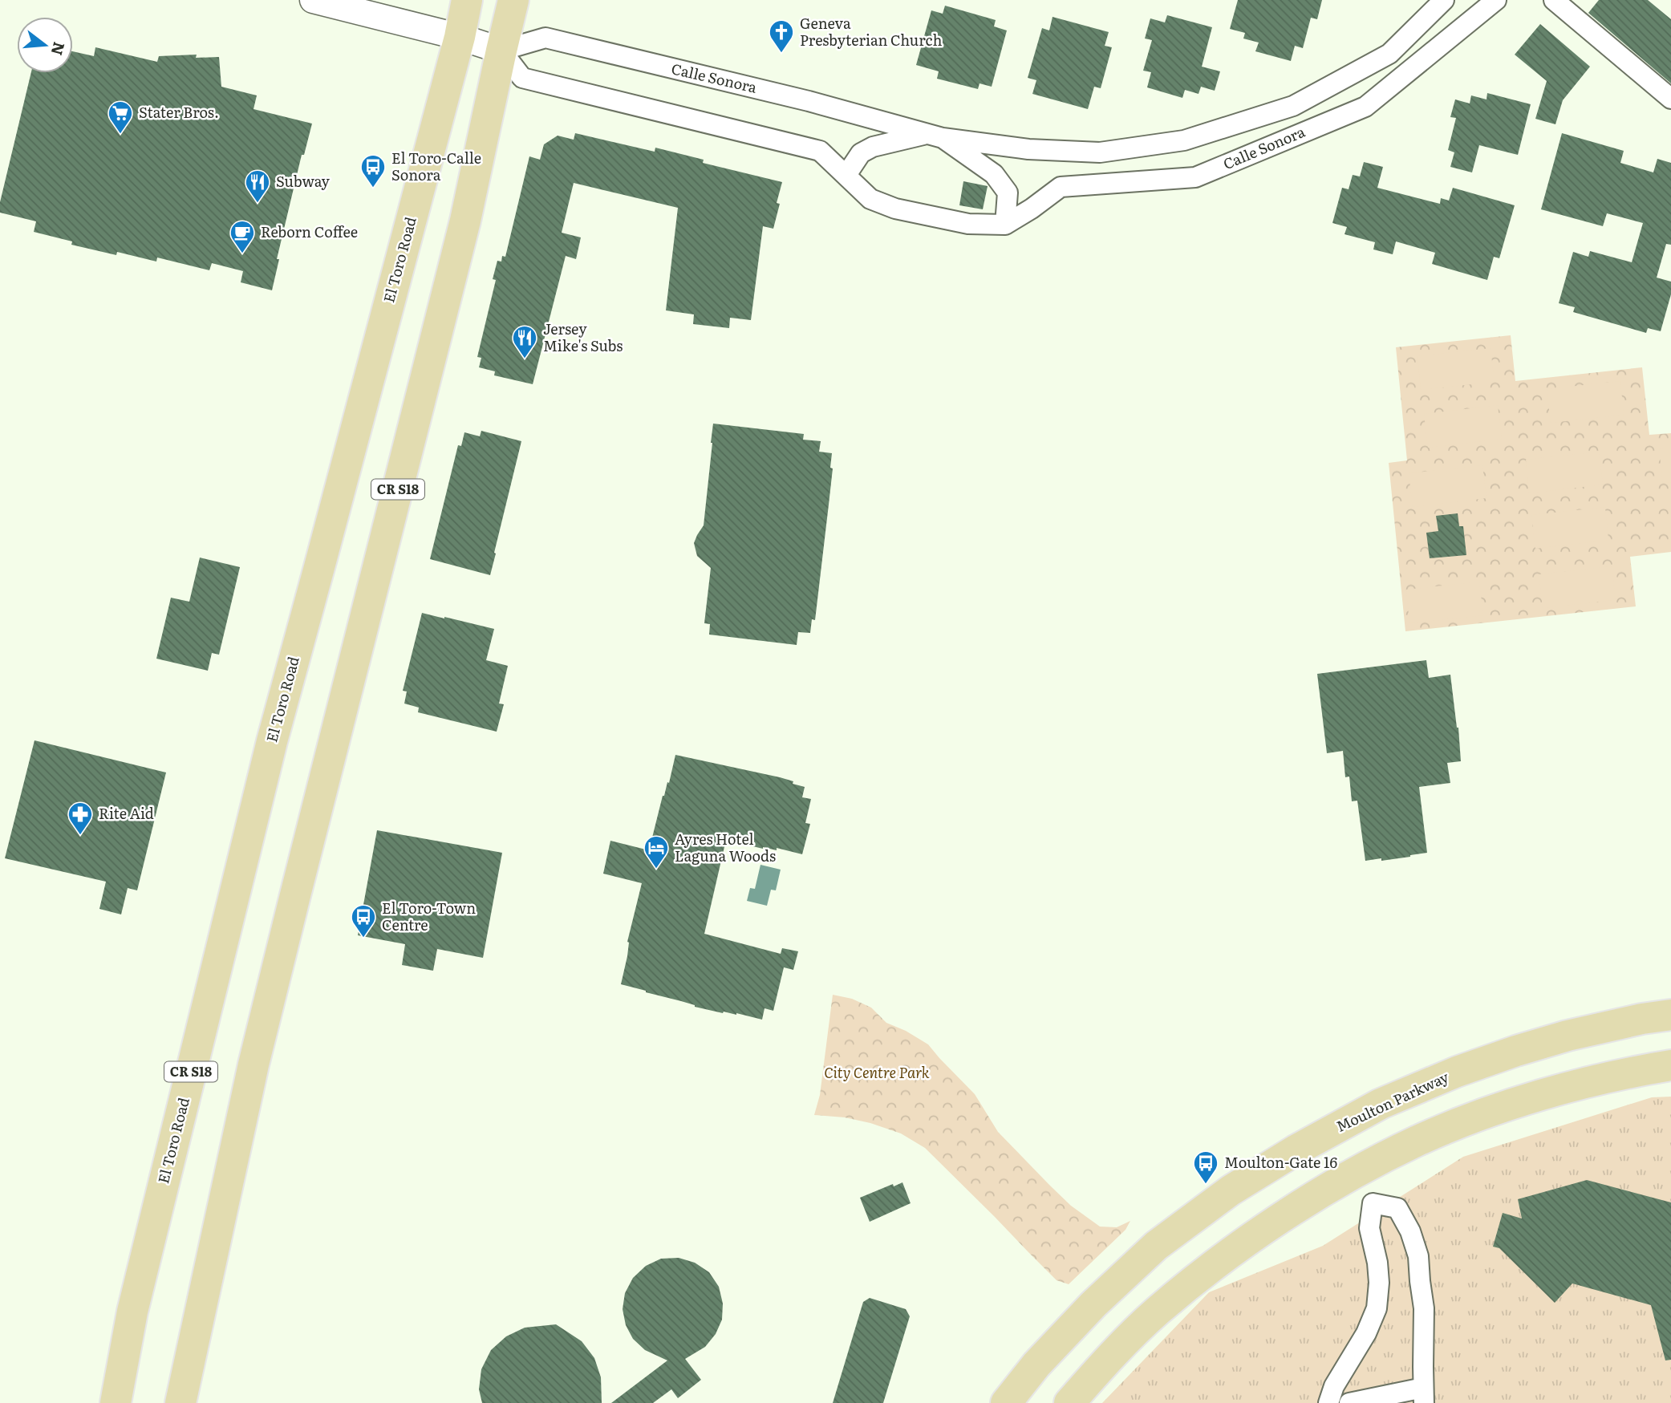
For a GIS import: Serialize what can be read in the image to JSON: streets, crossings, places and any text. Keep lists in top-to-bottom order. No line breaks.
{"streets":{"main road":["El Toro Road","CR S18","Moulton Parkway"],"street":["Calle Sonora"]},"crossings":[["Calle Sonora","CR S18"]],"parks":["City Centre Park"],"places":{"church":["Geneva Presbyterian Church"],"supermarket":["Stater Bros."],"bus stop":["El Toro-Calle Sonora","El Toro-Town Centre","Moulton-Gate 16"],"restaurant":["Subway","Jersey Mike's Subs"],"cafe":["Reborn Coffee"],"pharmacy":["Rite Aid"],"hotel":["Ayres Hotel Laguna Woods"]},"north":"right"}
